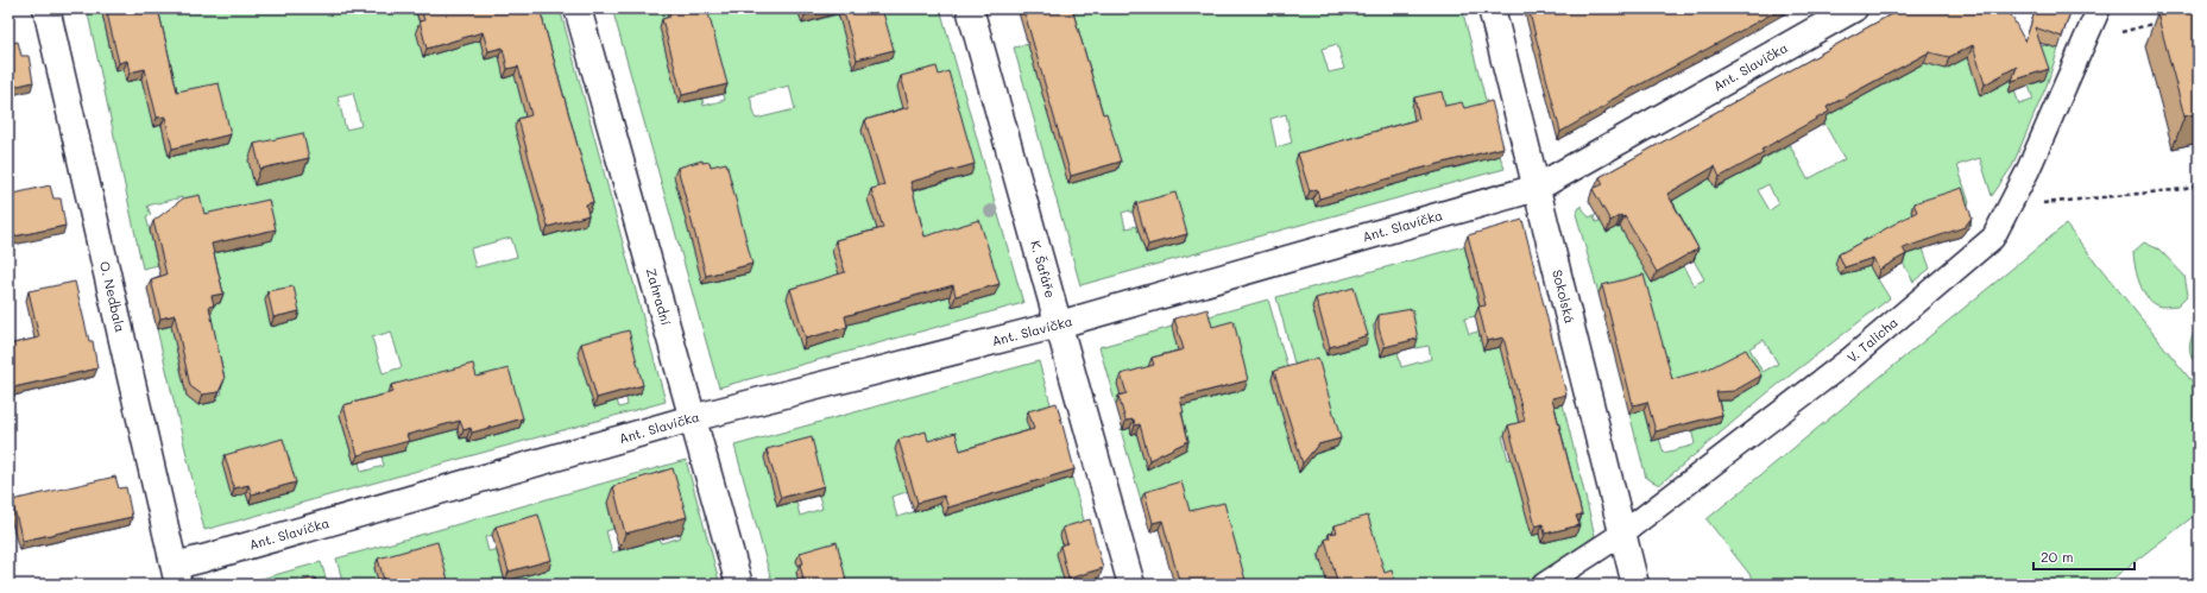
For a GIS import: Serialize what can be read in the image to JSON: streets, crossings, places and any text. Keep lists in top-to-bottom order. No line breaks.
{"streets":{"street":["Ant. Slavíčka","K. Šafáře","O. Nedbala","Zahradní","Sokolská","V. Talicha"]},"crossings":[["Ant. Slavíčka","K. Šafáře"],["Ant. Slavíčka","O. Nedbala"],["Ant. Slavíčka","Zahradní"],["Ant. Slavíčka","Sokolská"],["Sokolská","V. Talicha"]],"scale_bar":"20 m"}
